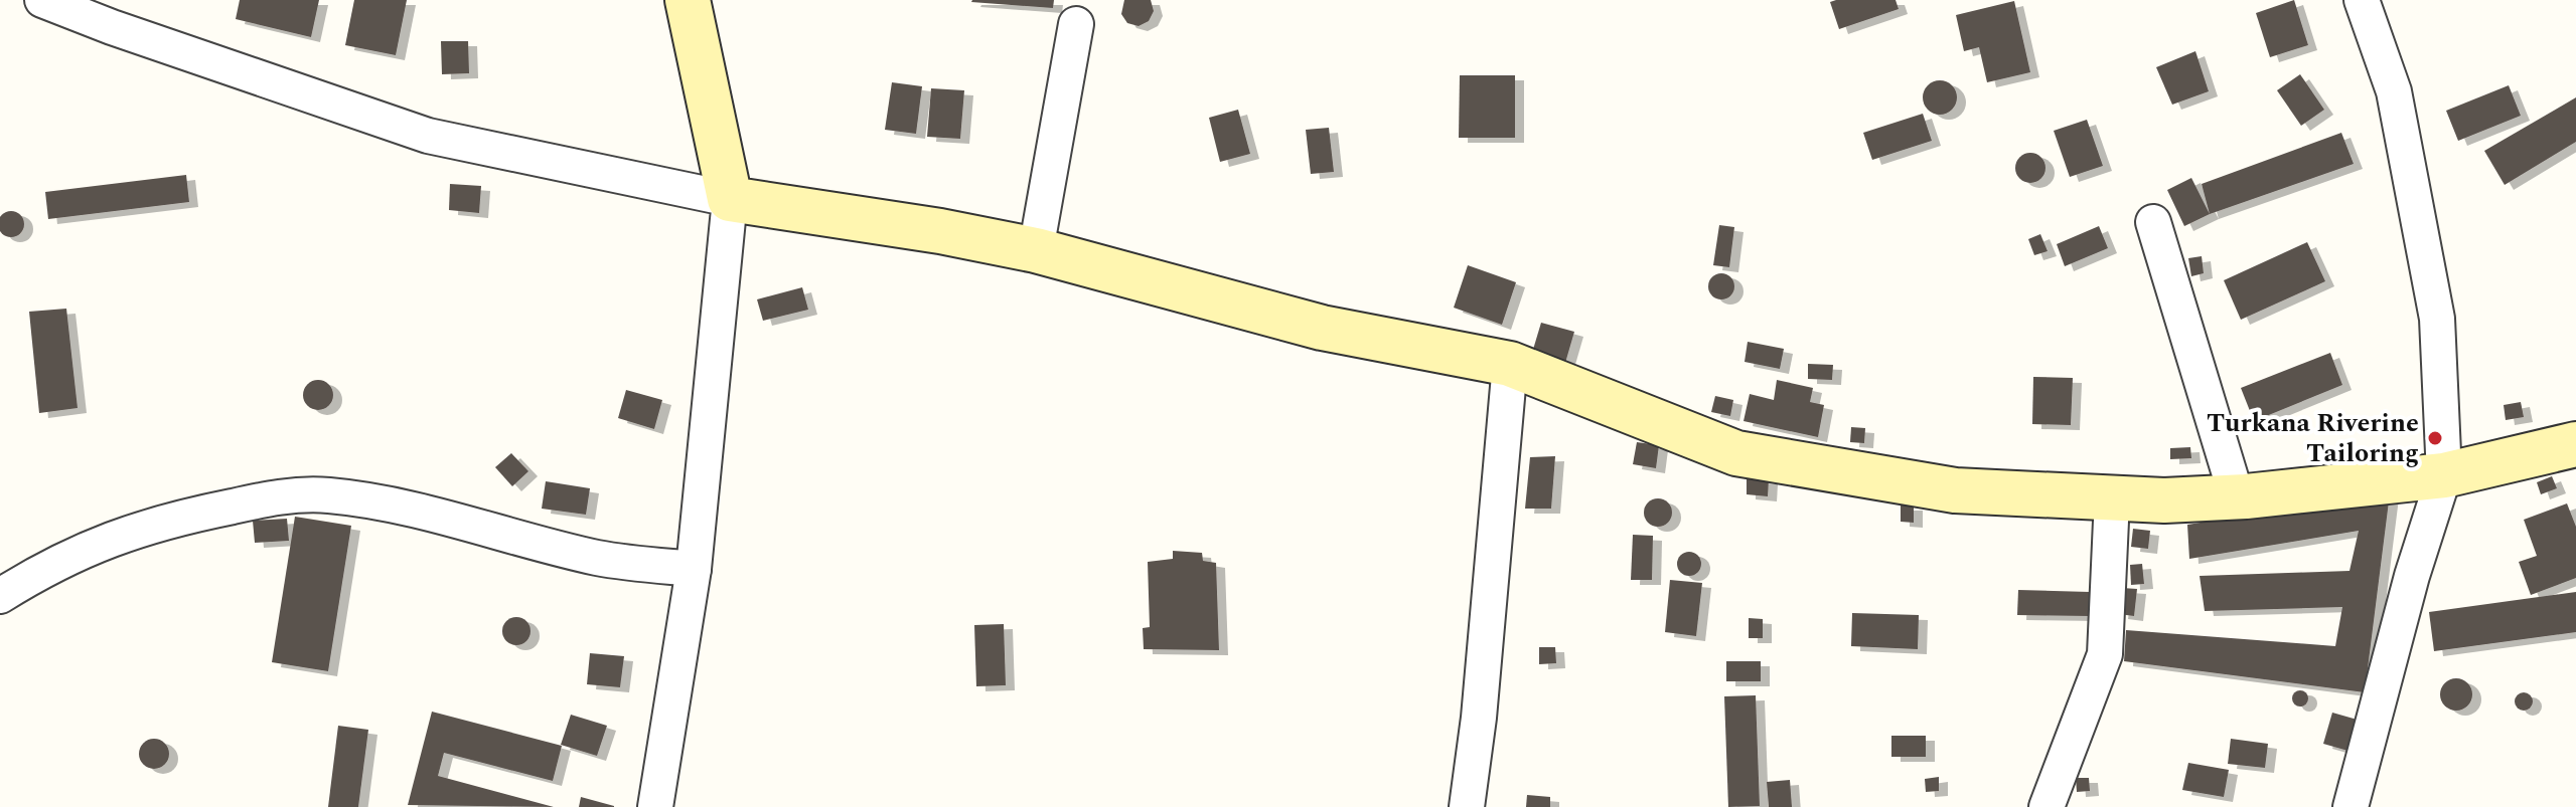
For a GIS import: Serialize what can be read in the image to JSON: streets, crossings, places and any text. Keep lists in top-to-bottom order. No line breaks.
{"places":["Turkana Riverine Tailoring"]}
